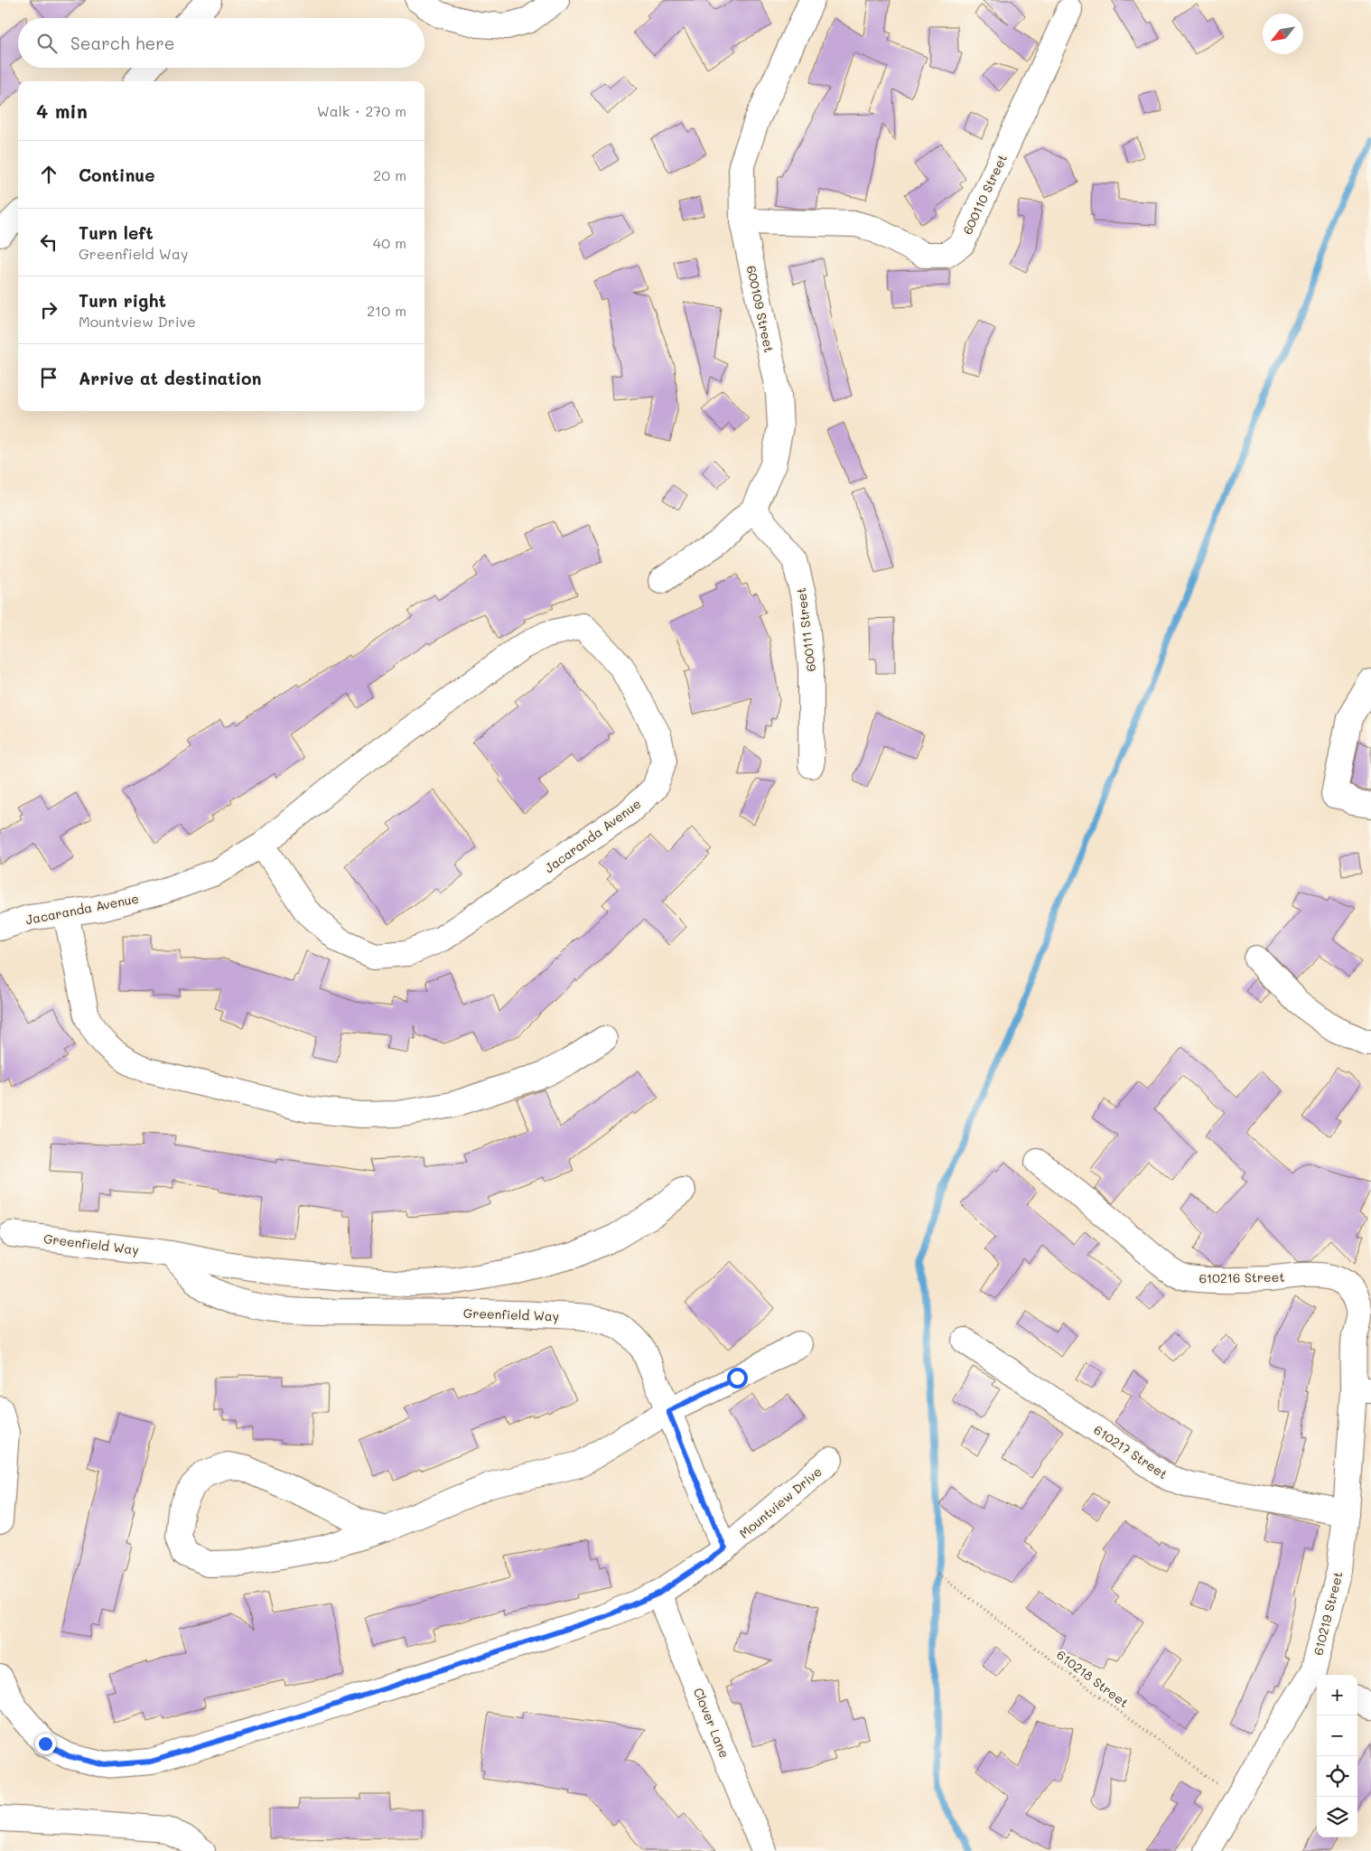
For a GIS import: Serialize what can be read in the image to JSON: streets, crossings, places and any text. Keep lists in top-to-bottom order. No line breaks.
{"streets":{"street":["600110 Street","600109 Street","600111 Street","Jacaranda Avenue","Greenfield Way","610216 Street","610217 Street","Mountview Drive","610219 Street","Clover Lane"],"path":["610218 Street"]},"crossings":[["600110 Street","600109 Street"],["600109 Street","600111 Street"],["Greenfield Way","Mountview Drive"],["610216 Street","610219 Street"],["610217 Street","610219 Street"],["Mountview Drive","Clover Lane"],["610219 Street","610218 Street"]],"north":"bottom left","page":{"search":"Search here","heading":["4 min","Walk · 270 m"],"list":[["Continue","20 m"],["Turn left","Greenfield Way","40 m"],["Turn right","Mountview Drive","210 m"],"Arrive at destination"],"map_buttons":["+","−"]}}
